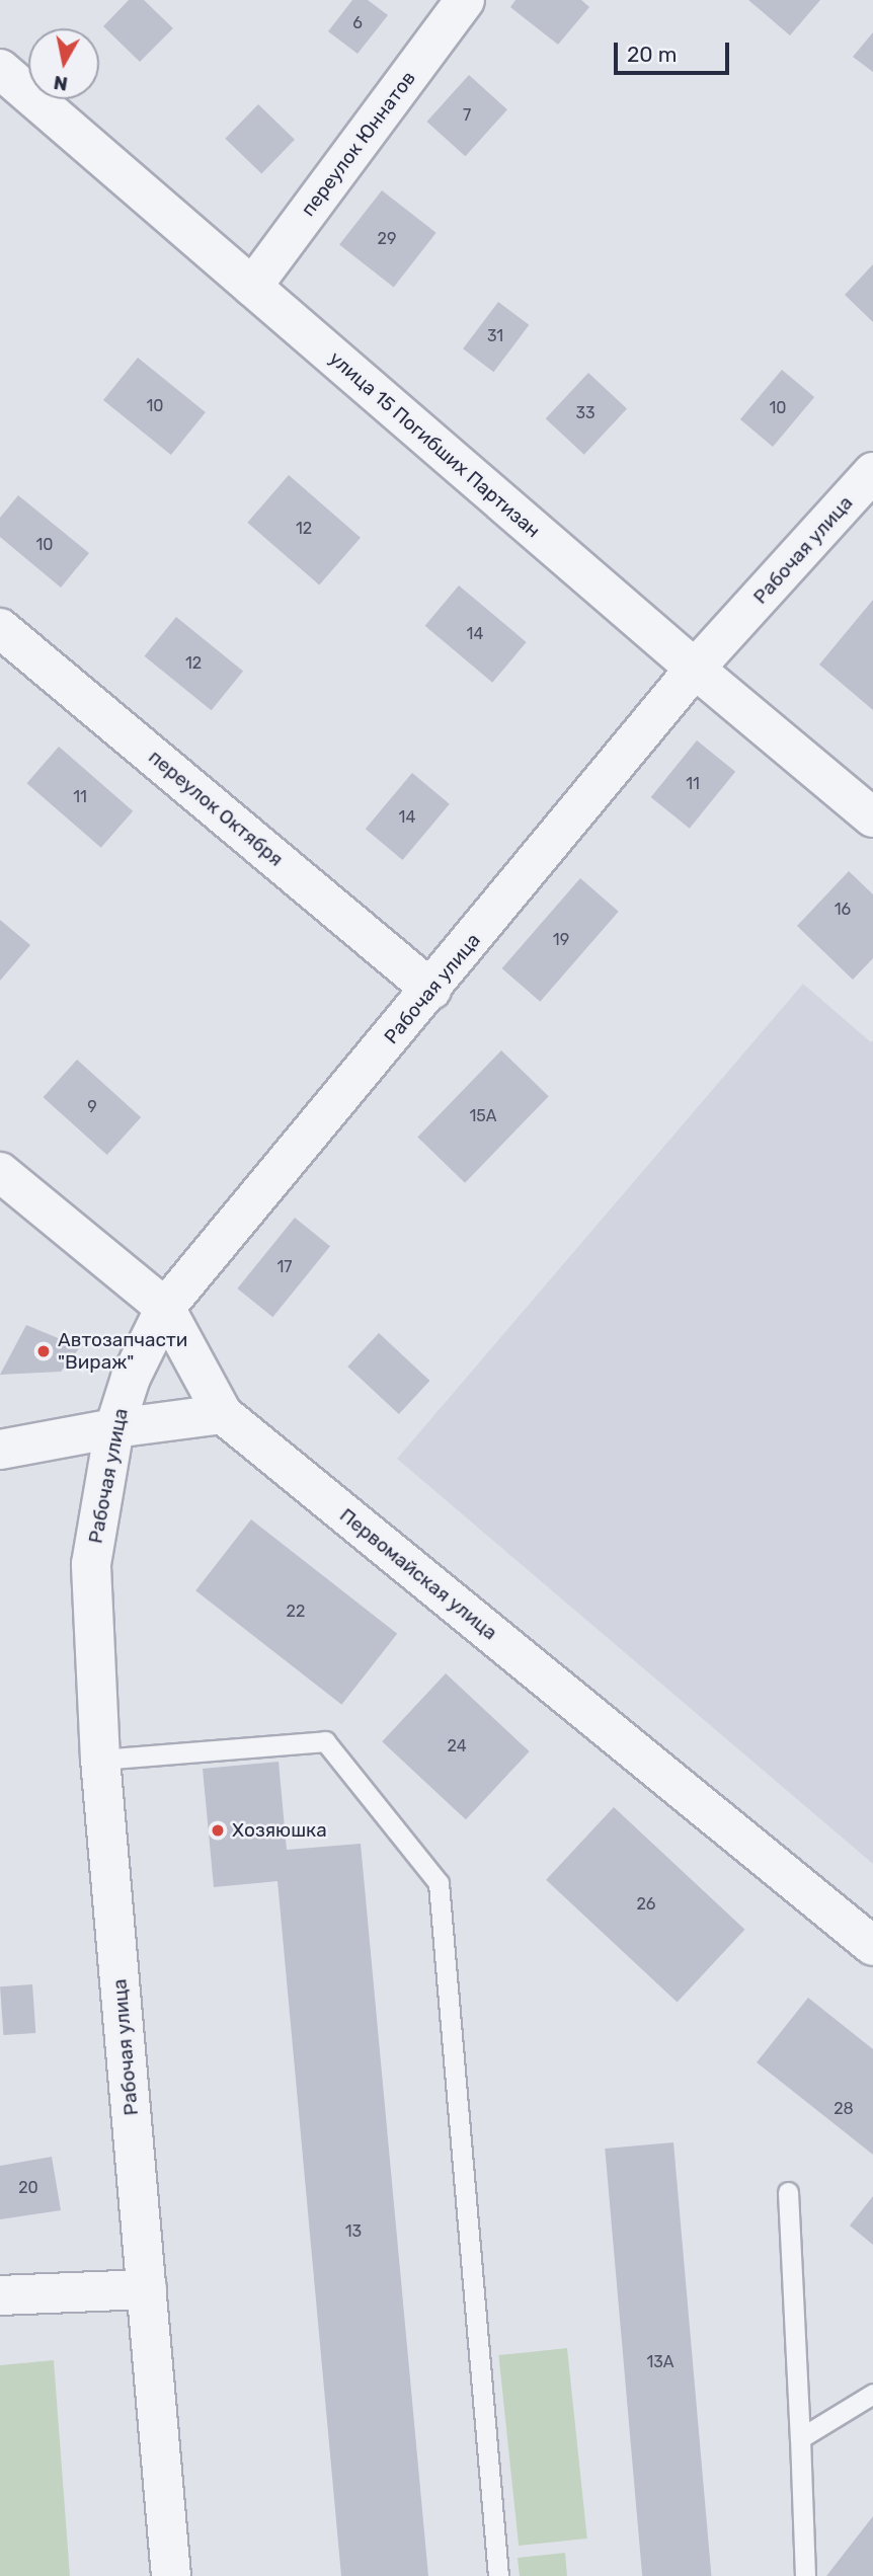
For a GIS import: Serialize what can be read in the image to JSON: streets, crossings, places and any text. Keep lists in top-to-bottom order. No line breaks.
{"streets":{"street":["переулок Юннатов","улица 15 Погибших Партизан","Рабочая улица","переулок Октября","Первомайская улица"]},"crossings":[["переулок Юннатов","улица 15 Погибших Партизан"],["улица 15 Погибших Партизан","Рабочая улица"],["Рабочая улица","переулок Октября"],["Рабочая улица","Первомайская улица"]],"places":["Автозапчасти \"Вираж\"","Хозяюшка"],"house_numbers":["6","7","29","31","10","10","33","12","10","14","12","11","11","14","16","19","9","15А","17","22","24","26","28","20","13","13А"],"scale_bar":"20 m","north":"bottom"}
